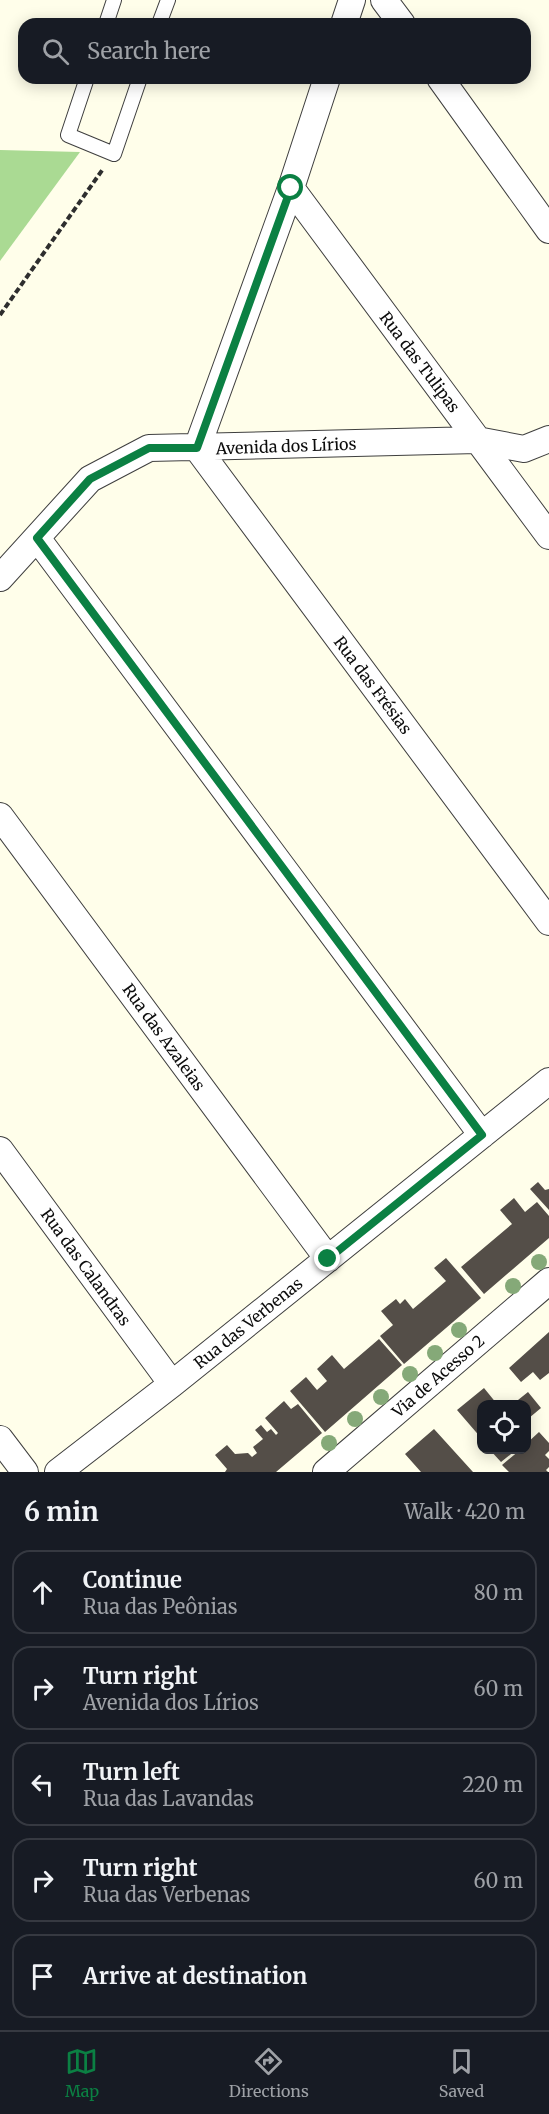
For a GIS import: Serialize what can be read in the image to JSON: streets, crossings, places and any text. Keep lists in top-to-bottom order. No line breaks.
{"streets":{"street":["Rua das Tulipas","Avenida dos Lírios","Rua das Frésias","Rua das Azaleias","Rua das Calandras","Rua das Verbenas","Via de Acesso 2"]},"crossings":[["Rua das Tulipas","Avenida dos Lírios"],["Avenida dos Lírios","Rua das Frésias"],["Rua das Azaleias","Rua das Verbenas"],["Rua das Calandras","Rua das Verbenas"]],"page":{"search":"Search here","heading":["6 min","Walk · 420 m"],"list":[["Continue","Rua das Peônias","80 m"],["Turn right","Avenida dos Lírios","60 m"],["Turn left","Rua das Lavandas","220 m"],["Turn right","Rua das Verbenas","60 m"],"Arrive at destination"],"nav":["Map","Directions","Saved"]}}
